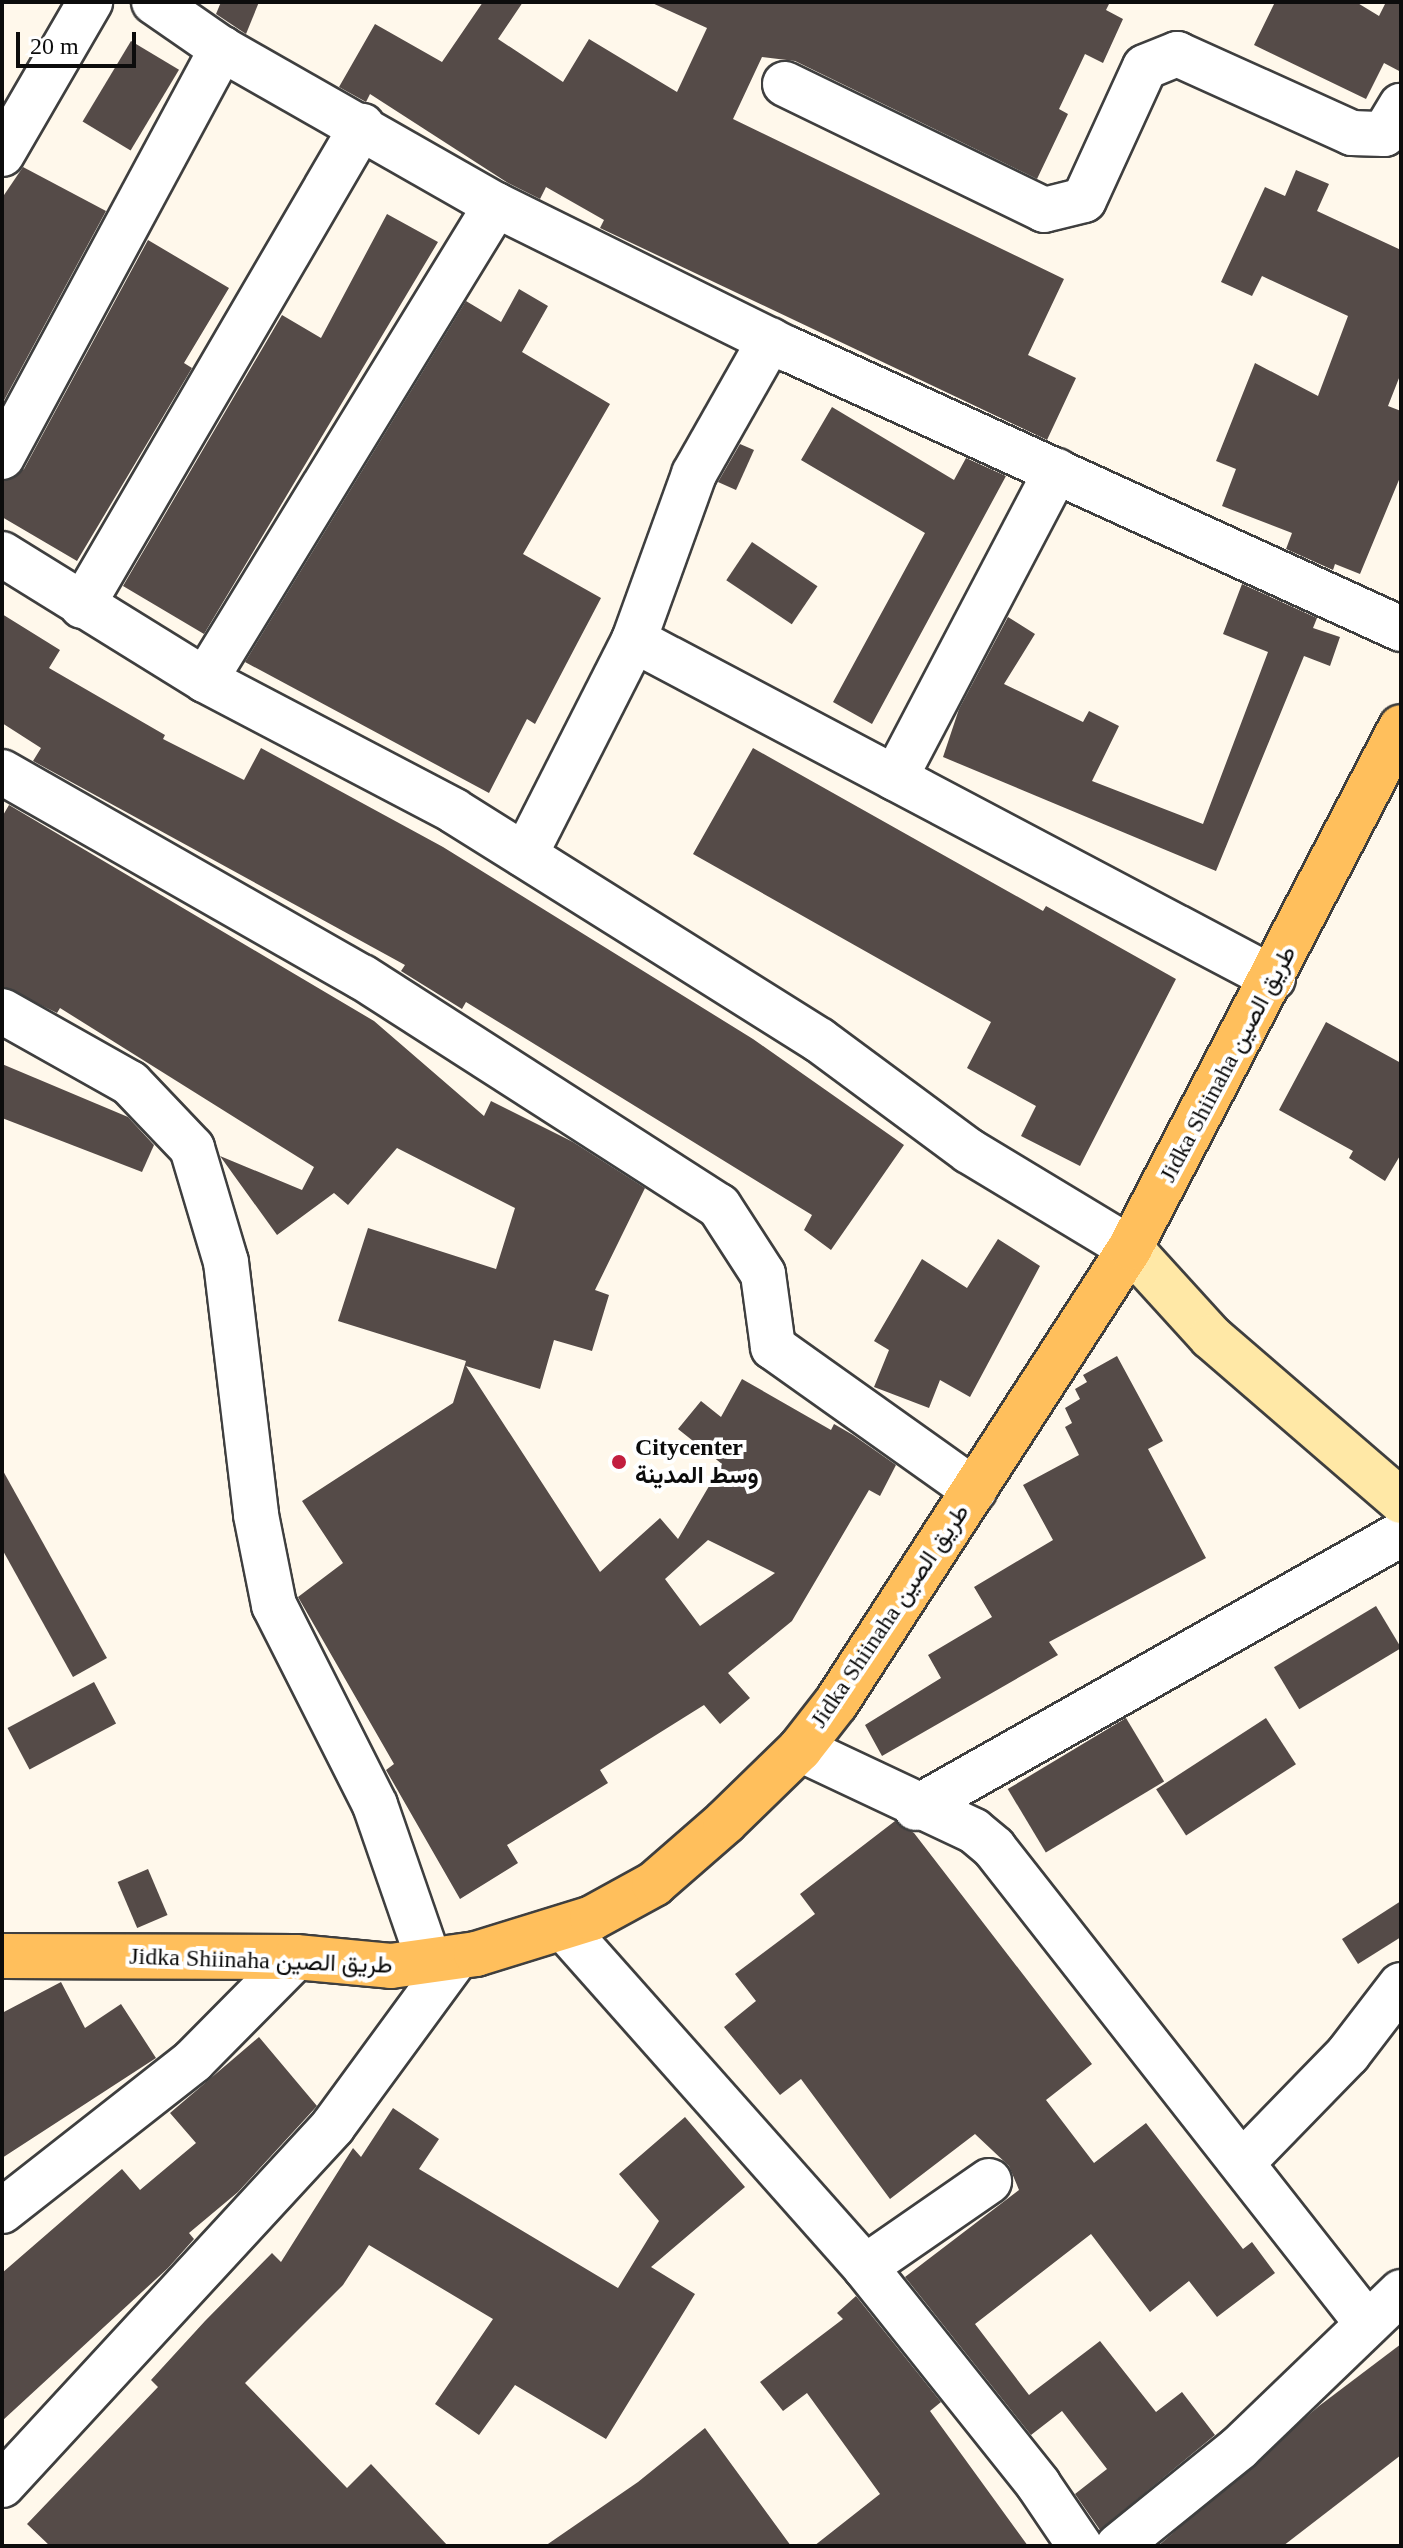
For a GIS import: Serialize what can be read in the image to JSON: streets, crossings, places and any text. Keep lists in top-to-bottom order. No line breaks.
{"streets":{"main road":["Jidka Shiinaha طريق الصين"]},"places":["Citycenter وسط المدينة"],"scale_bar":"20 m"}
